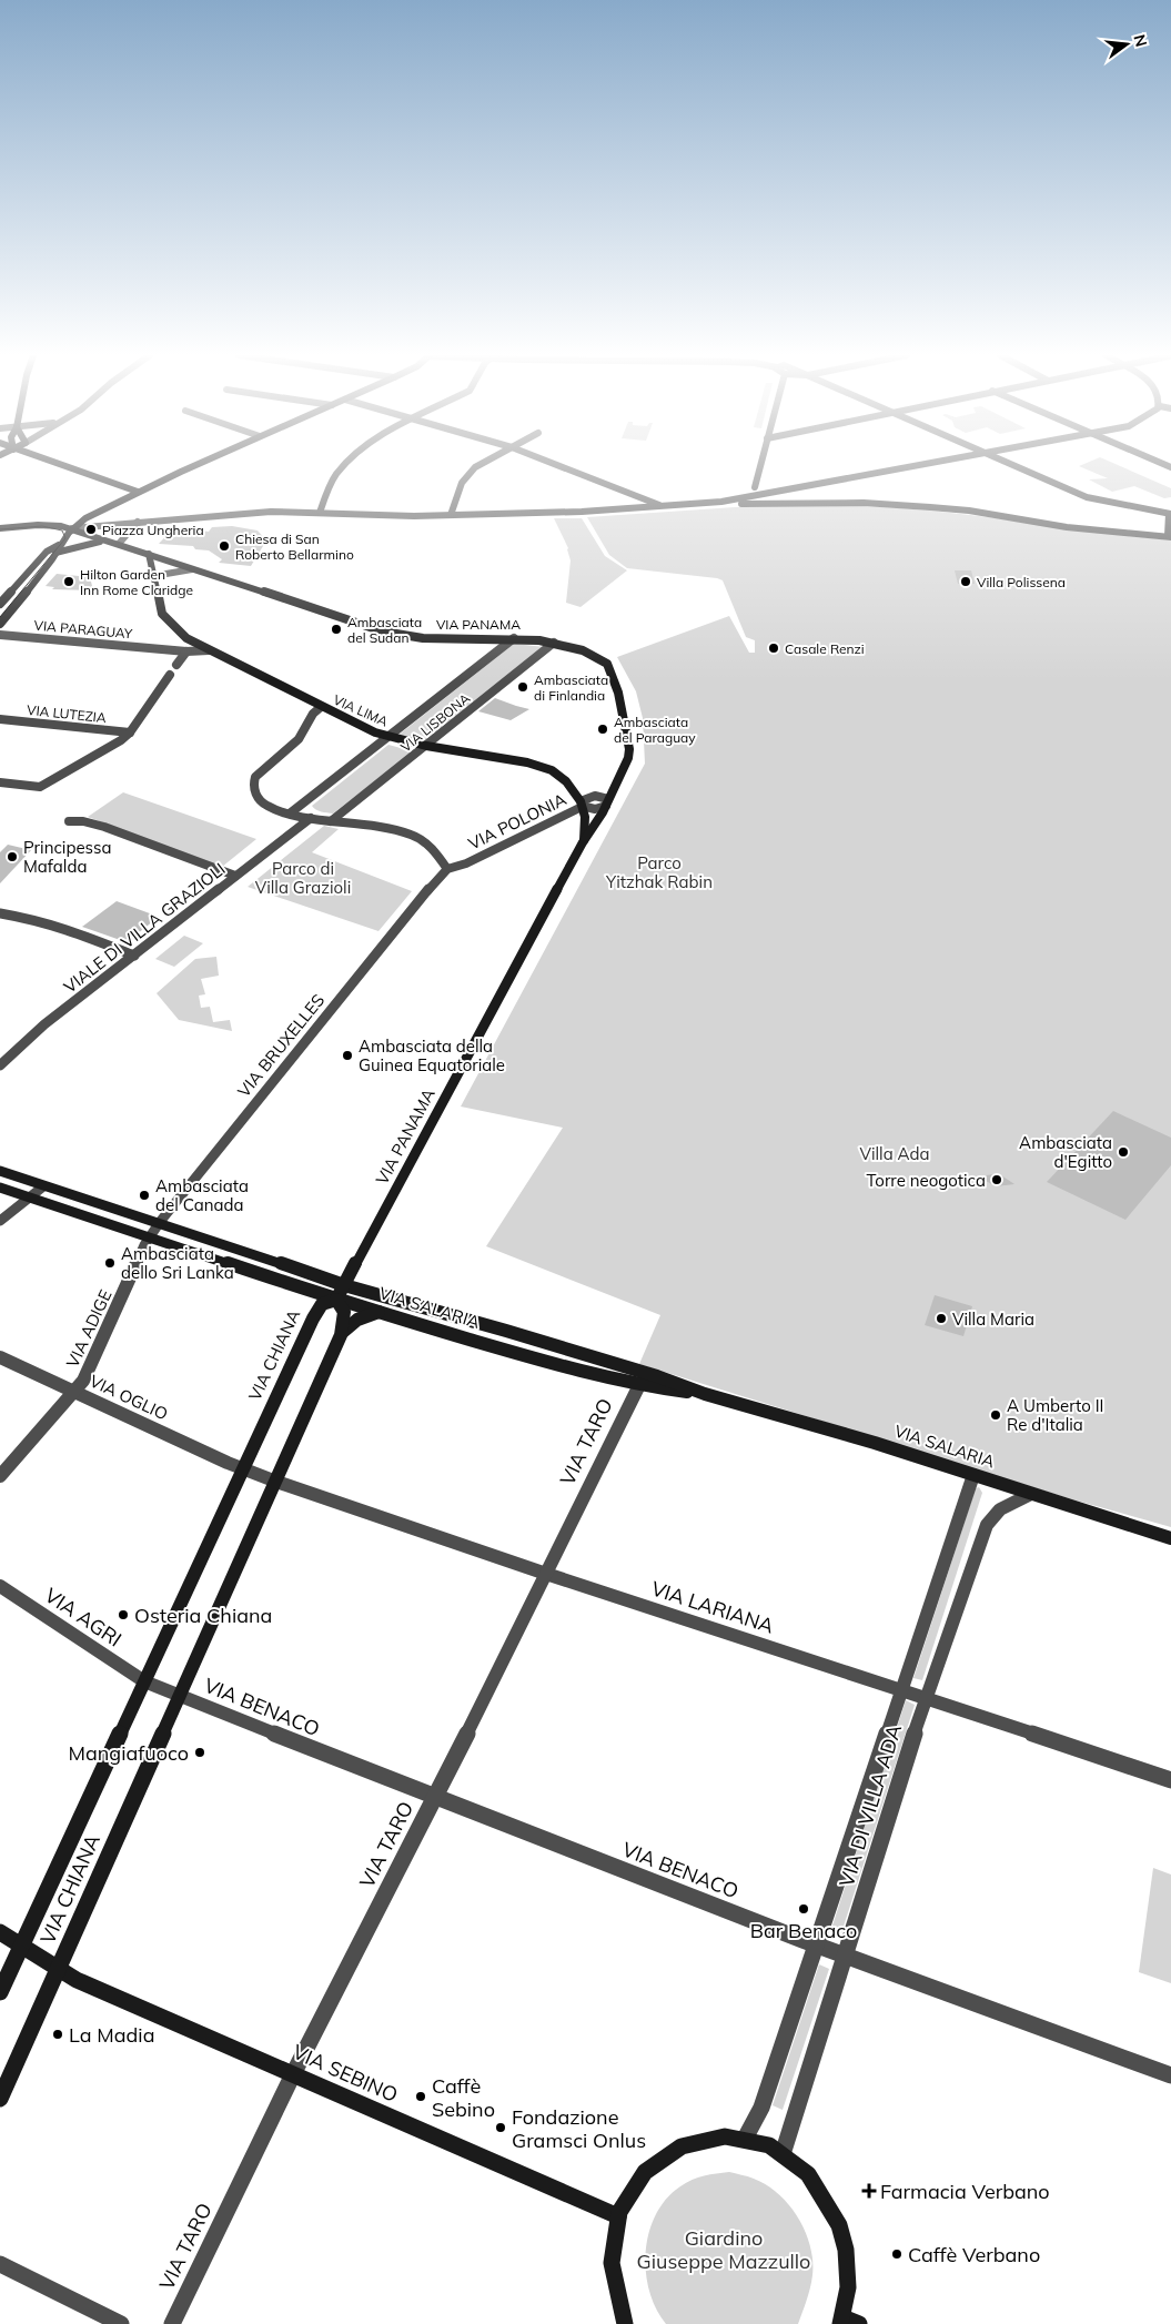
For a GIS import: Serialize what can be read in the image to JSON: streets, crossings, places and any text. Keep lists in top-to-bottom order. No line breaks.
{"streets":{"street":["VIA PANAMA","VIA PARAGUAY","VIA LIMA","VIA LUTEZIA","VIA LISBONA","VIA POLONIA","VIALE DI VILLA GRAZIOLI","VIA BRUXELLES","VIA SALARIA","VIA ADIGE","VIA CHIANA","VIA OGLIO","VIA TARO","VIA LARIANA","VIA AGRI","VIA BENACO","VIA DI VILLA ADA","VIA SEBINO"]},"crossings":[["VIA PANAMA","VIA LIMA"],["VIA PANAMA","VIA LISBONA"],["VIA PANAMA","VIA SALARIA"],["VIA PANAMA","VIA CHIANA"],["VIA PARAGUAY","VIA LIMA"],["VIA LIMA","VIA LISBONA"],["VIA LIMA","VIA POLONIA"],["VIA POLONIA","VIA BRUXELLES"],["VIA BRUXELLES","VIA SALARIA"],["VIA SALARIA","VIA ADIGE"],["VIA SALARIA","VIA CHIANA"],["VIA SALARIA","VIA TARO"],["VIA SALARIA","VIA DI VILLA ADA"],["VIA ADIGE","VIA OGLIO"],["VIA CHIANA","VIA OGLIO"],["VIA CHIANA","VIA LARIANA"],["VIA CHIANA","VIA AGRI"],["VIA CHIANA","VIA BENACO"],["VIA CHIANA","VIA SEBINO"],["VIA OGLIO","VIA LARIANA"],["VIA TARO","VIA LARIANA"],["VIA TARO","VIA BENACO"],["VIA TARO","VIA SEBINO"],["VIA LARIANA","VIA DI VILLA ADA"],["VIA BENACO","VIA DI VILLA ADA"]],"parks":["Parco Yitzhak Rabin","Parco di Villa Grazioli","Villa Ada","Giardino Giuseppe Mazzullo"],"places":{"other":["Piazza Ungheria","Chiesa di San Roberto Bellarmino","Hilton Garden Inn Rome Claridge","Villa Polissena","Ambasciata del Sudan","Casale Renzi","Ambasciata di Finlandia","Ambasciata del Paraguay","Principessa Mafalda","Ambasciata della Guinea Equatoriale","Ambasciata d'Egitto","Torre neogotica","Ambasciata del Canada","Ambasciata dello Sri Lanka","Villa Maria","A Umberto II Re d'Italia","Osteria Chiana","Mangiafuoco","Bar Benaco","La Madia","Caffè Sebino","Fondazione Gramsci Onlus","Caffè Verbano"],"health":["Farmacia Verbano"]},"north":"right"}
